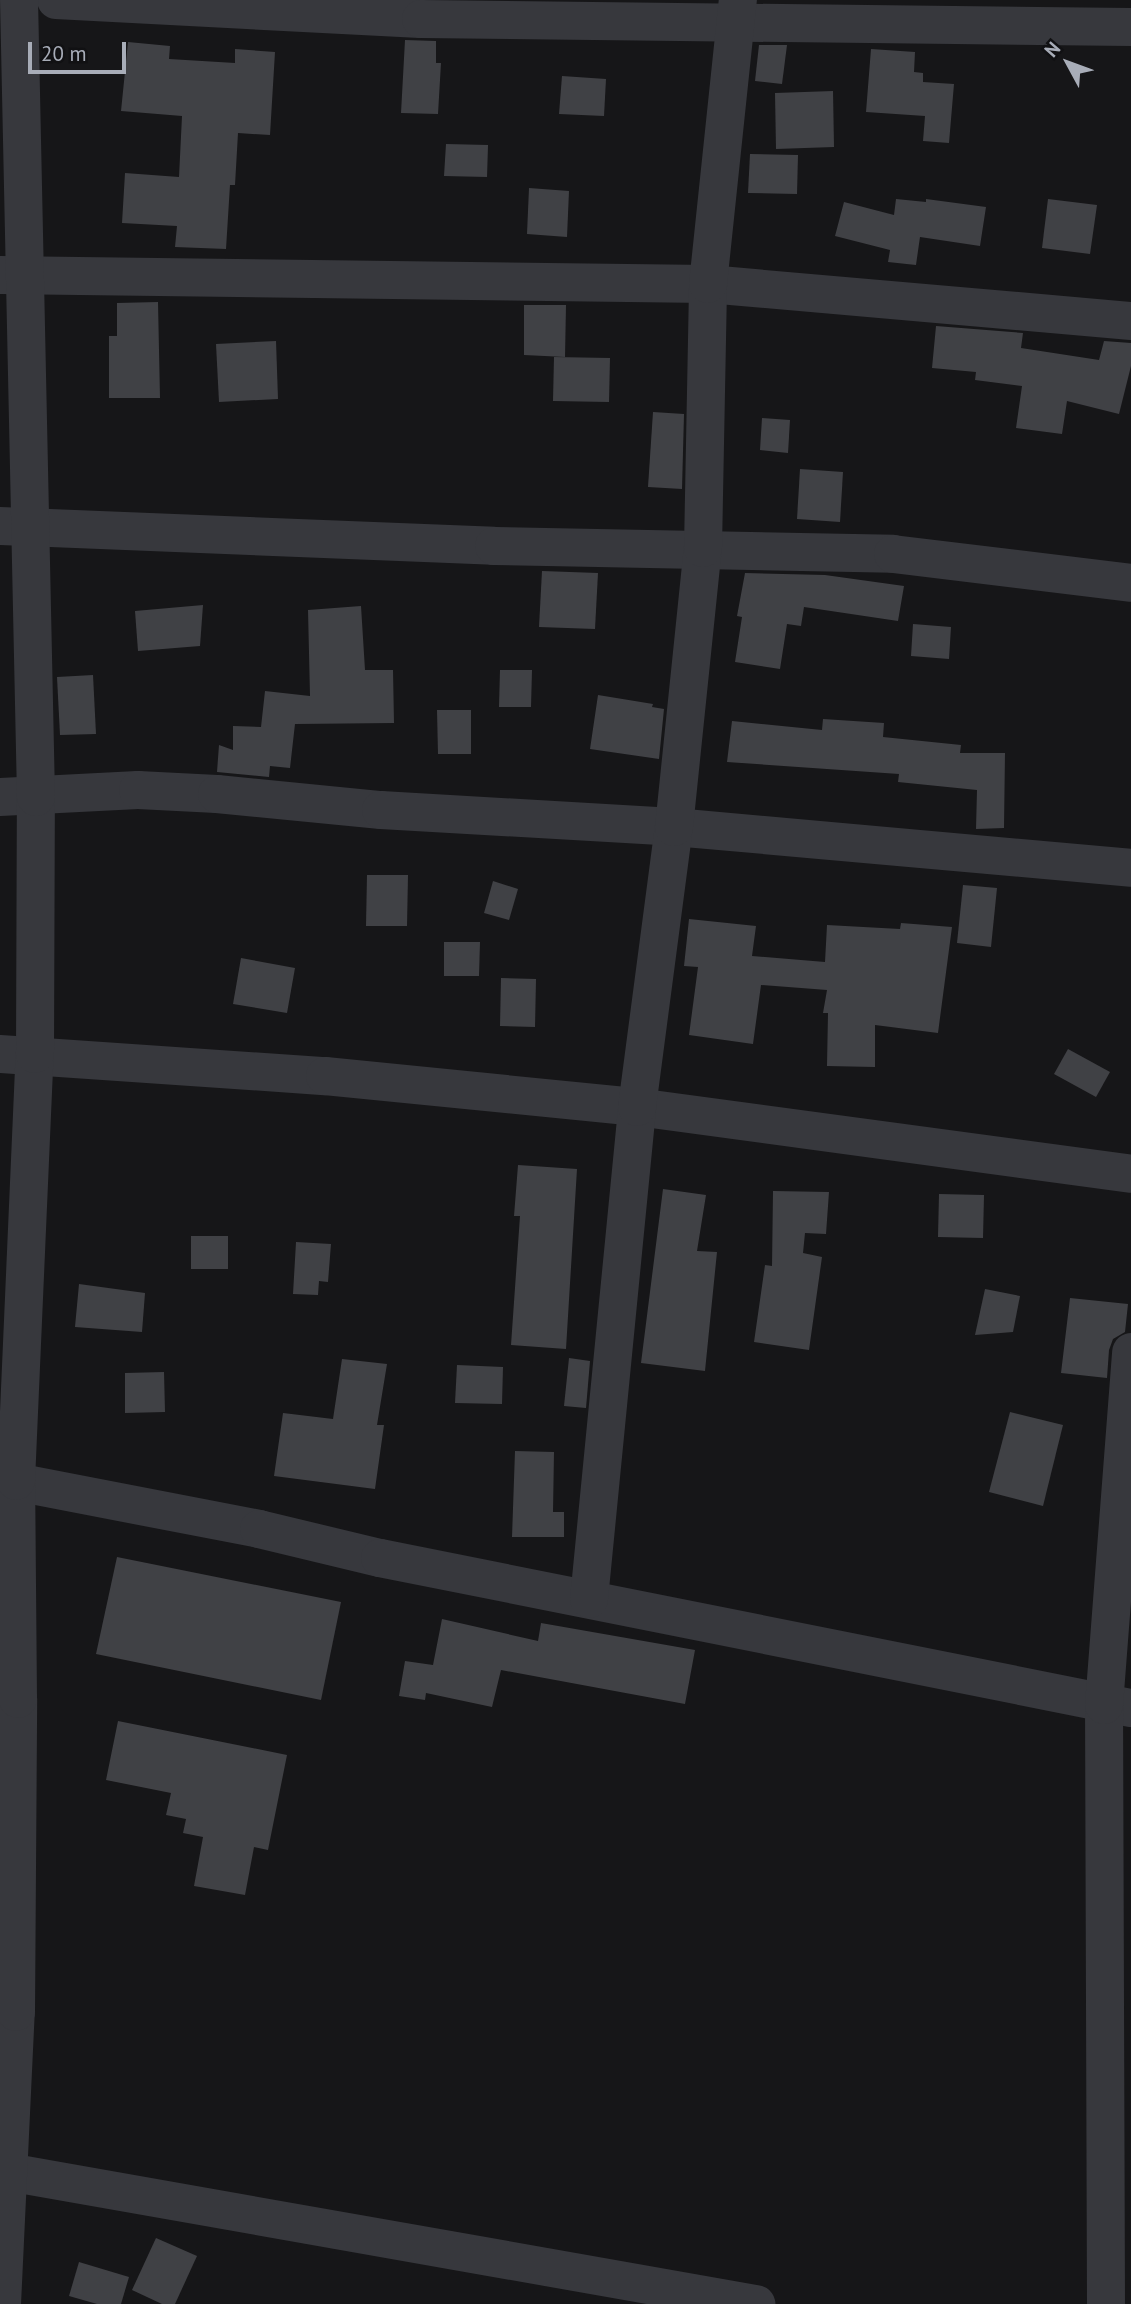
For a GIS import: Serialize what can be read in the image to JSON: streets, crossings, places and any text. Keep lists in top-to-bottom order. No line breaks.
{"scale_bar":"20 m","north":"top left"}
